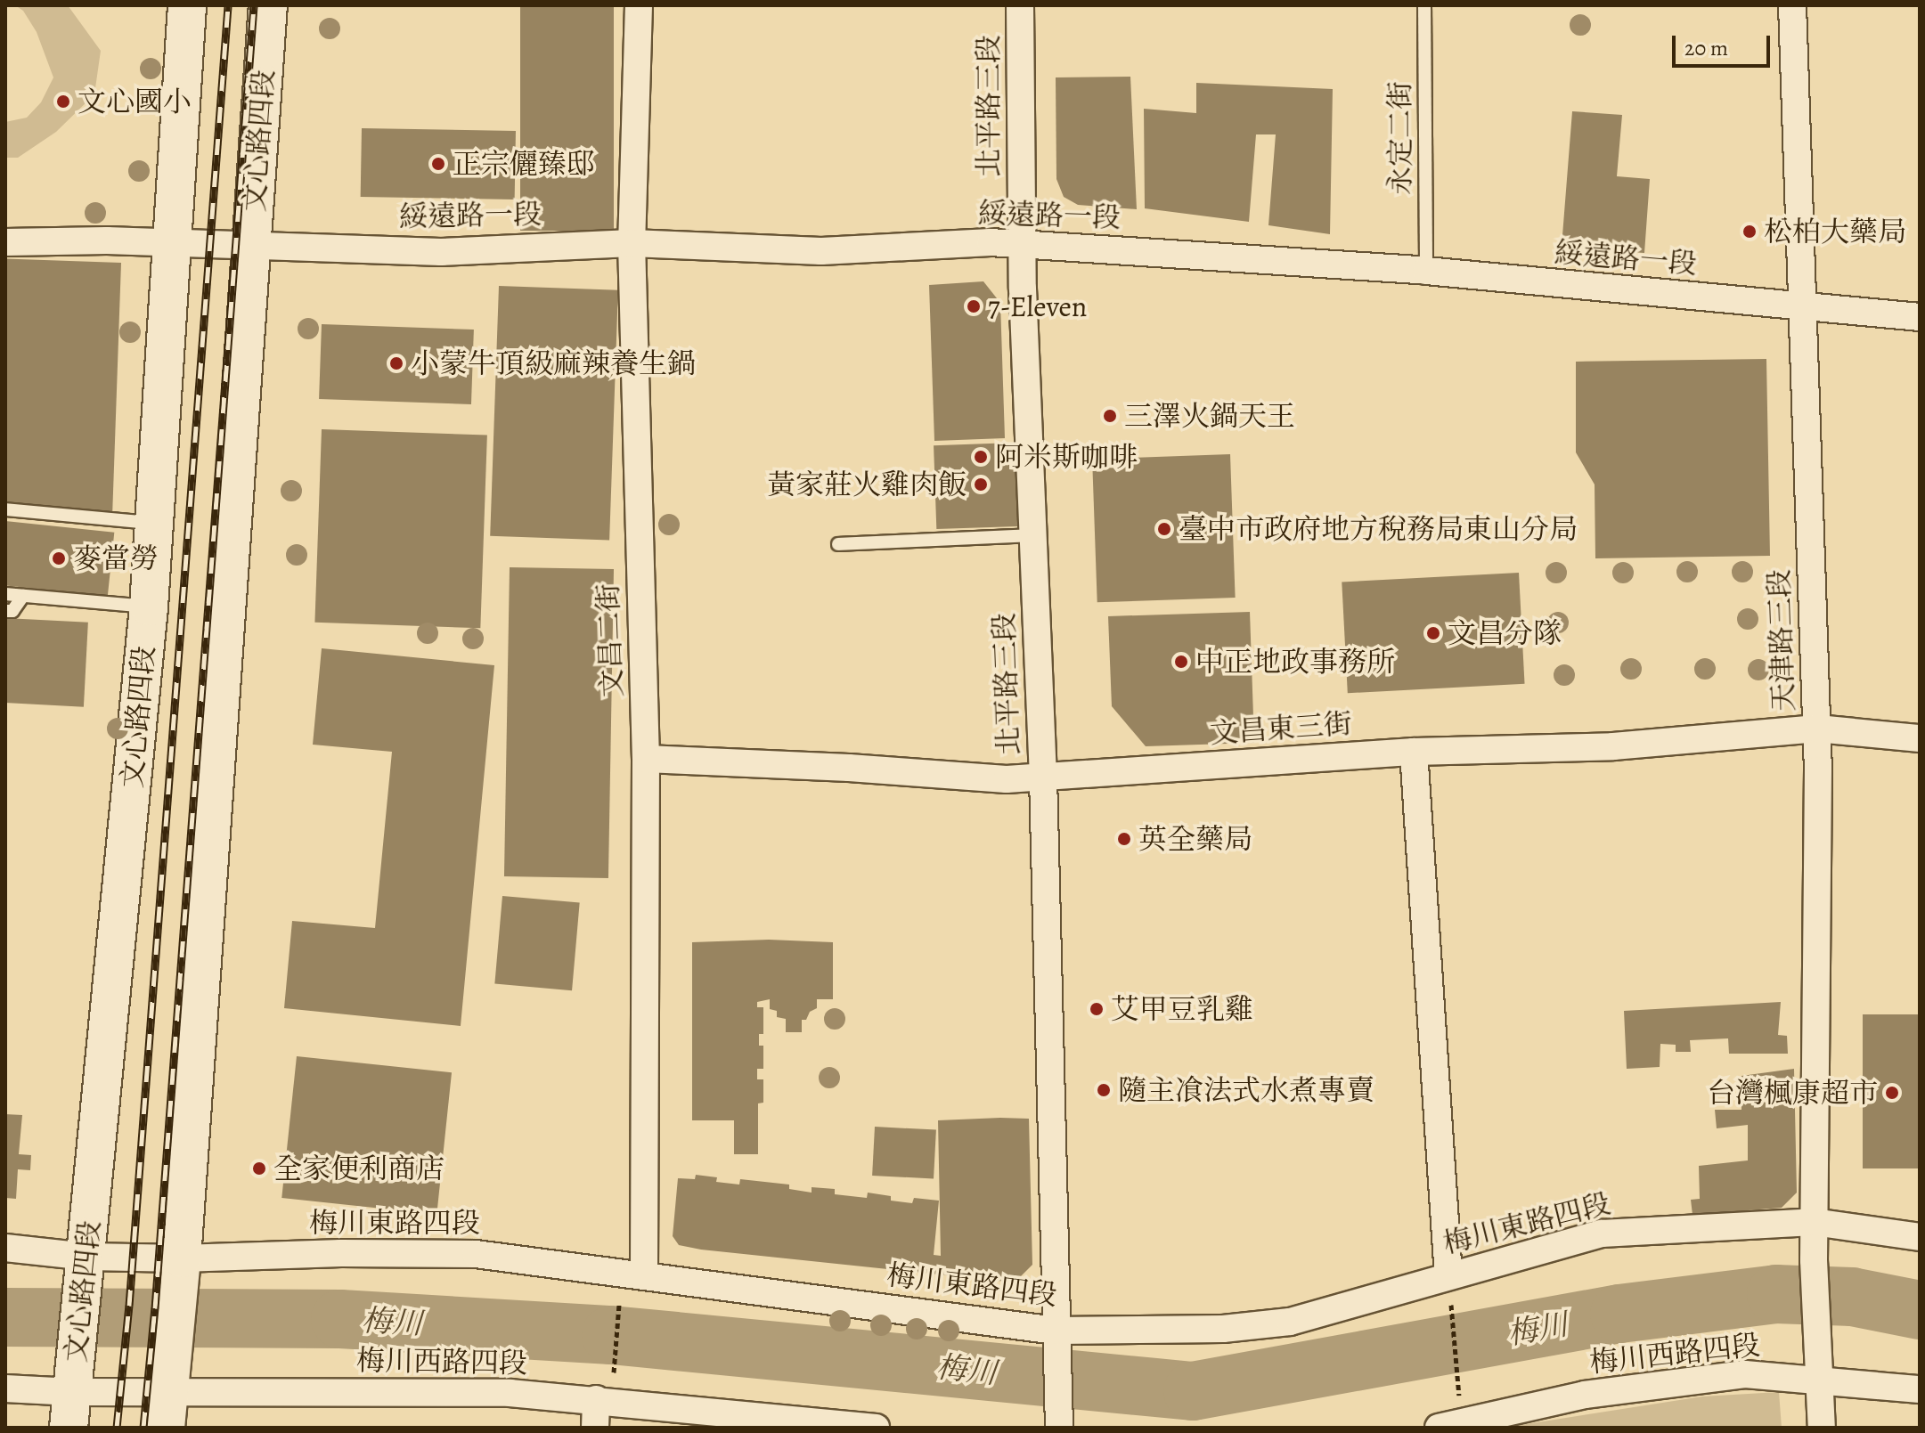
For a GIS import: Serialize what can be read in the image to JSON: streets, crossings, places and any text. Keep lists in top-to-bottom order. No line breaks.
{"streets":{"main road":["文心路四段"],"street":["北平路三段","綏遠路一段","文昌二街","天津路三段","文昌東三街","梅川東路四段","梅川西路四段"],"lane":["永定二街"]},"crossings":[["北平路三段","綏遠路一段"],["北平路三段","文昌東三街"],["北平路三段","梅川東路四段"],["永定二街","綏遠路一段"],["文心路四段","綏遠路一段"],["文心路四段","梅川東路四段"],["文心路四段","梅川西路四段"],["綏遠路一段","文昌二街"],["綏遠路一段","天津路三段"],["文昌二街","文昌東三街"],["文昌二街","梅川東路四段"],["天津路三段","文昌東三街"],["天津路三段","梅川東路四段"],["天津路三段","梅川西路四段"]],"water":["梅川"],"places":["文心國小","正宗儷臻邸","松柏大藥局","7-Eleven","小蒙牛頂級麻辣養生鍋","三澤火鍋天王","阿米斯咖啡","黃家莊火雞肉飯","臺中市政府地方稅務局東山分局","麥當勞","文昌分隊","中正地政事務所","英全藥局","艾甲豆乳雞","隨主飡法式水煮專賣","台灣楓康超市","全家便利商店"],"scale_bar":"20 m"}
